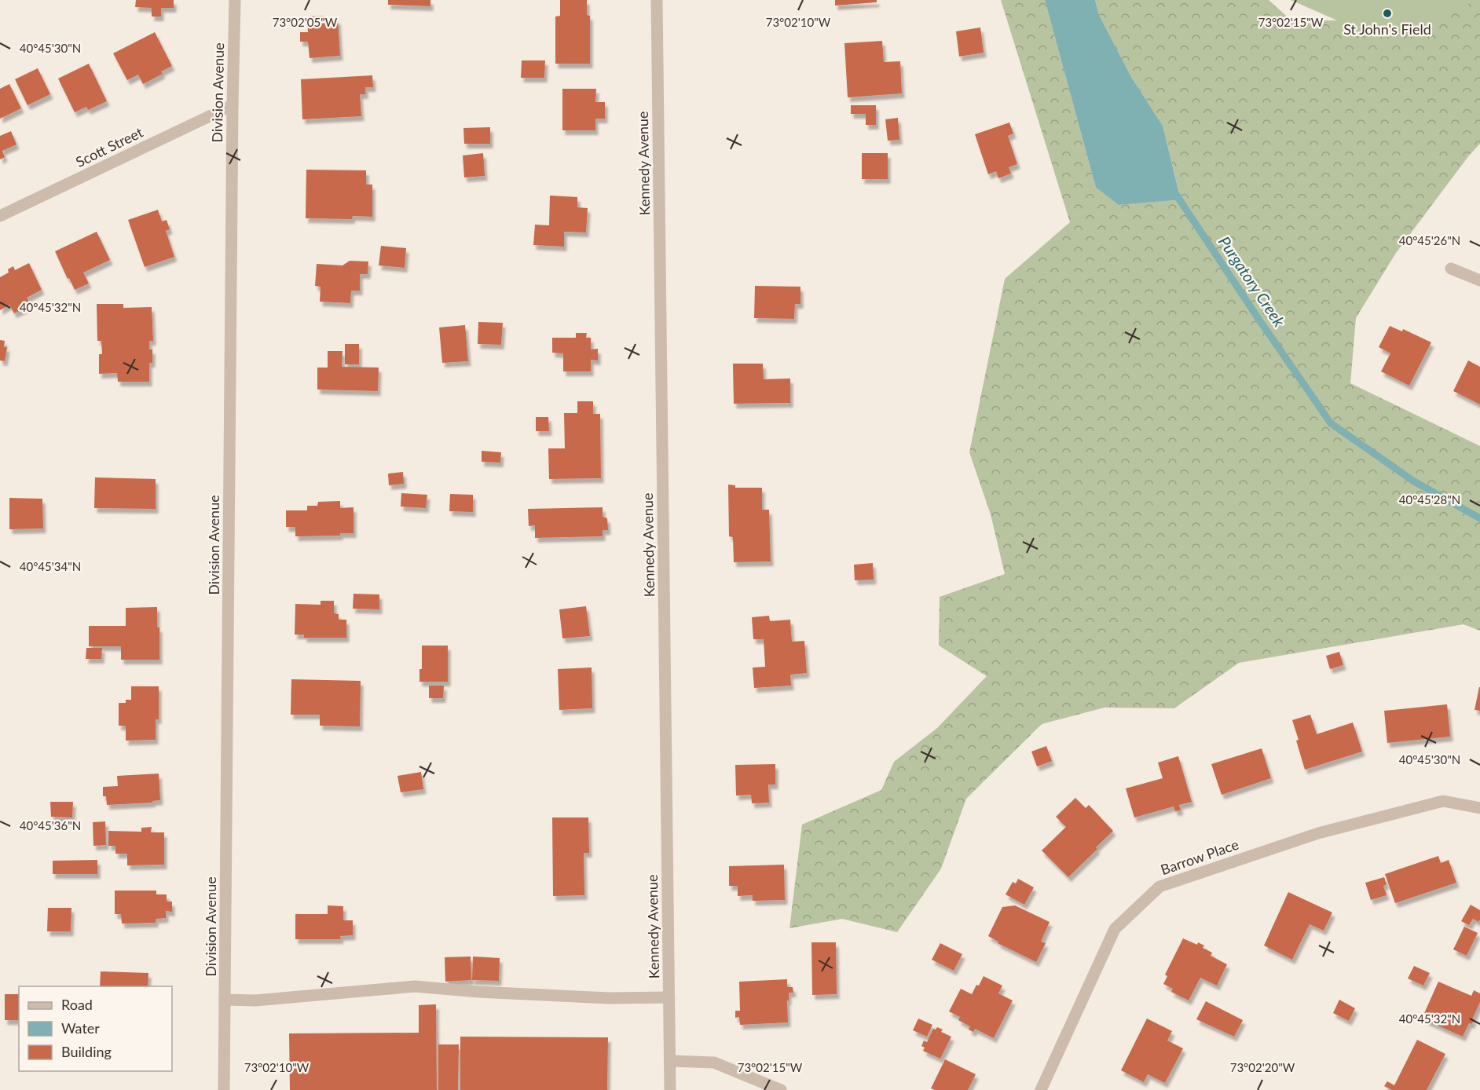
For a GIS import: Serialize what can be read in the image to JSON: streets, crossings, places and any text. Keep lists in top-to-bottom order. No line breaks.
{"streets":{"street":["Division Avenue","Scott Street","Kennedy Avenue","Barrow Place"]},"crossings":[["Division Avenue","Scott Street"]],"water":["Purgatory Creek"],"places":["St John's Field"],"legend":["Road","Water","Building"],"coordinates":["73°02'05\"W","73°02'10\"W","73°02'15\"W","40°45'30\"N","40°45'26\"N","40°45'32\"N","40°45'28\"N","40°45'34\"N","40°45'36\"N","73°02'20\"W"]}
